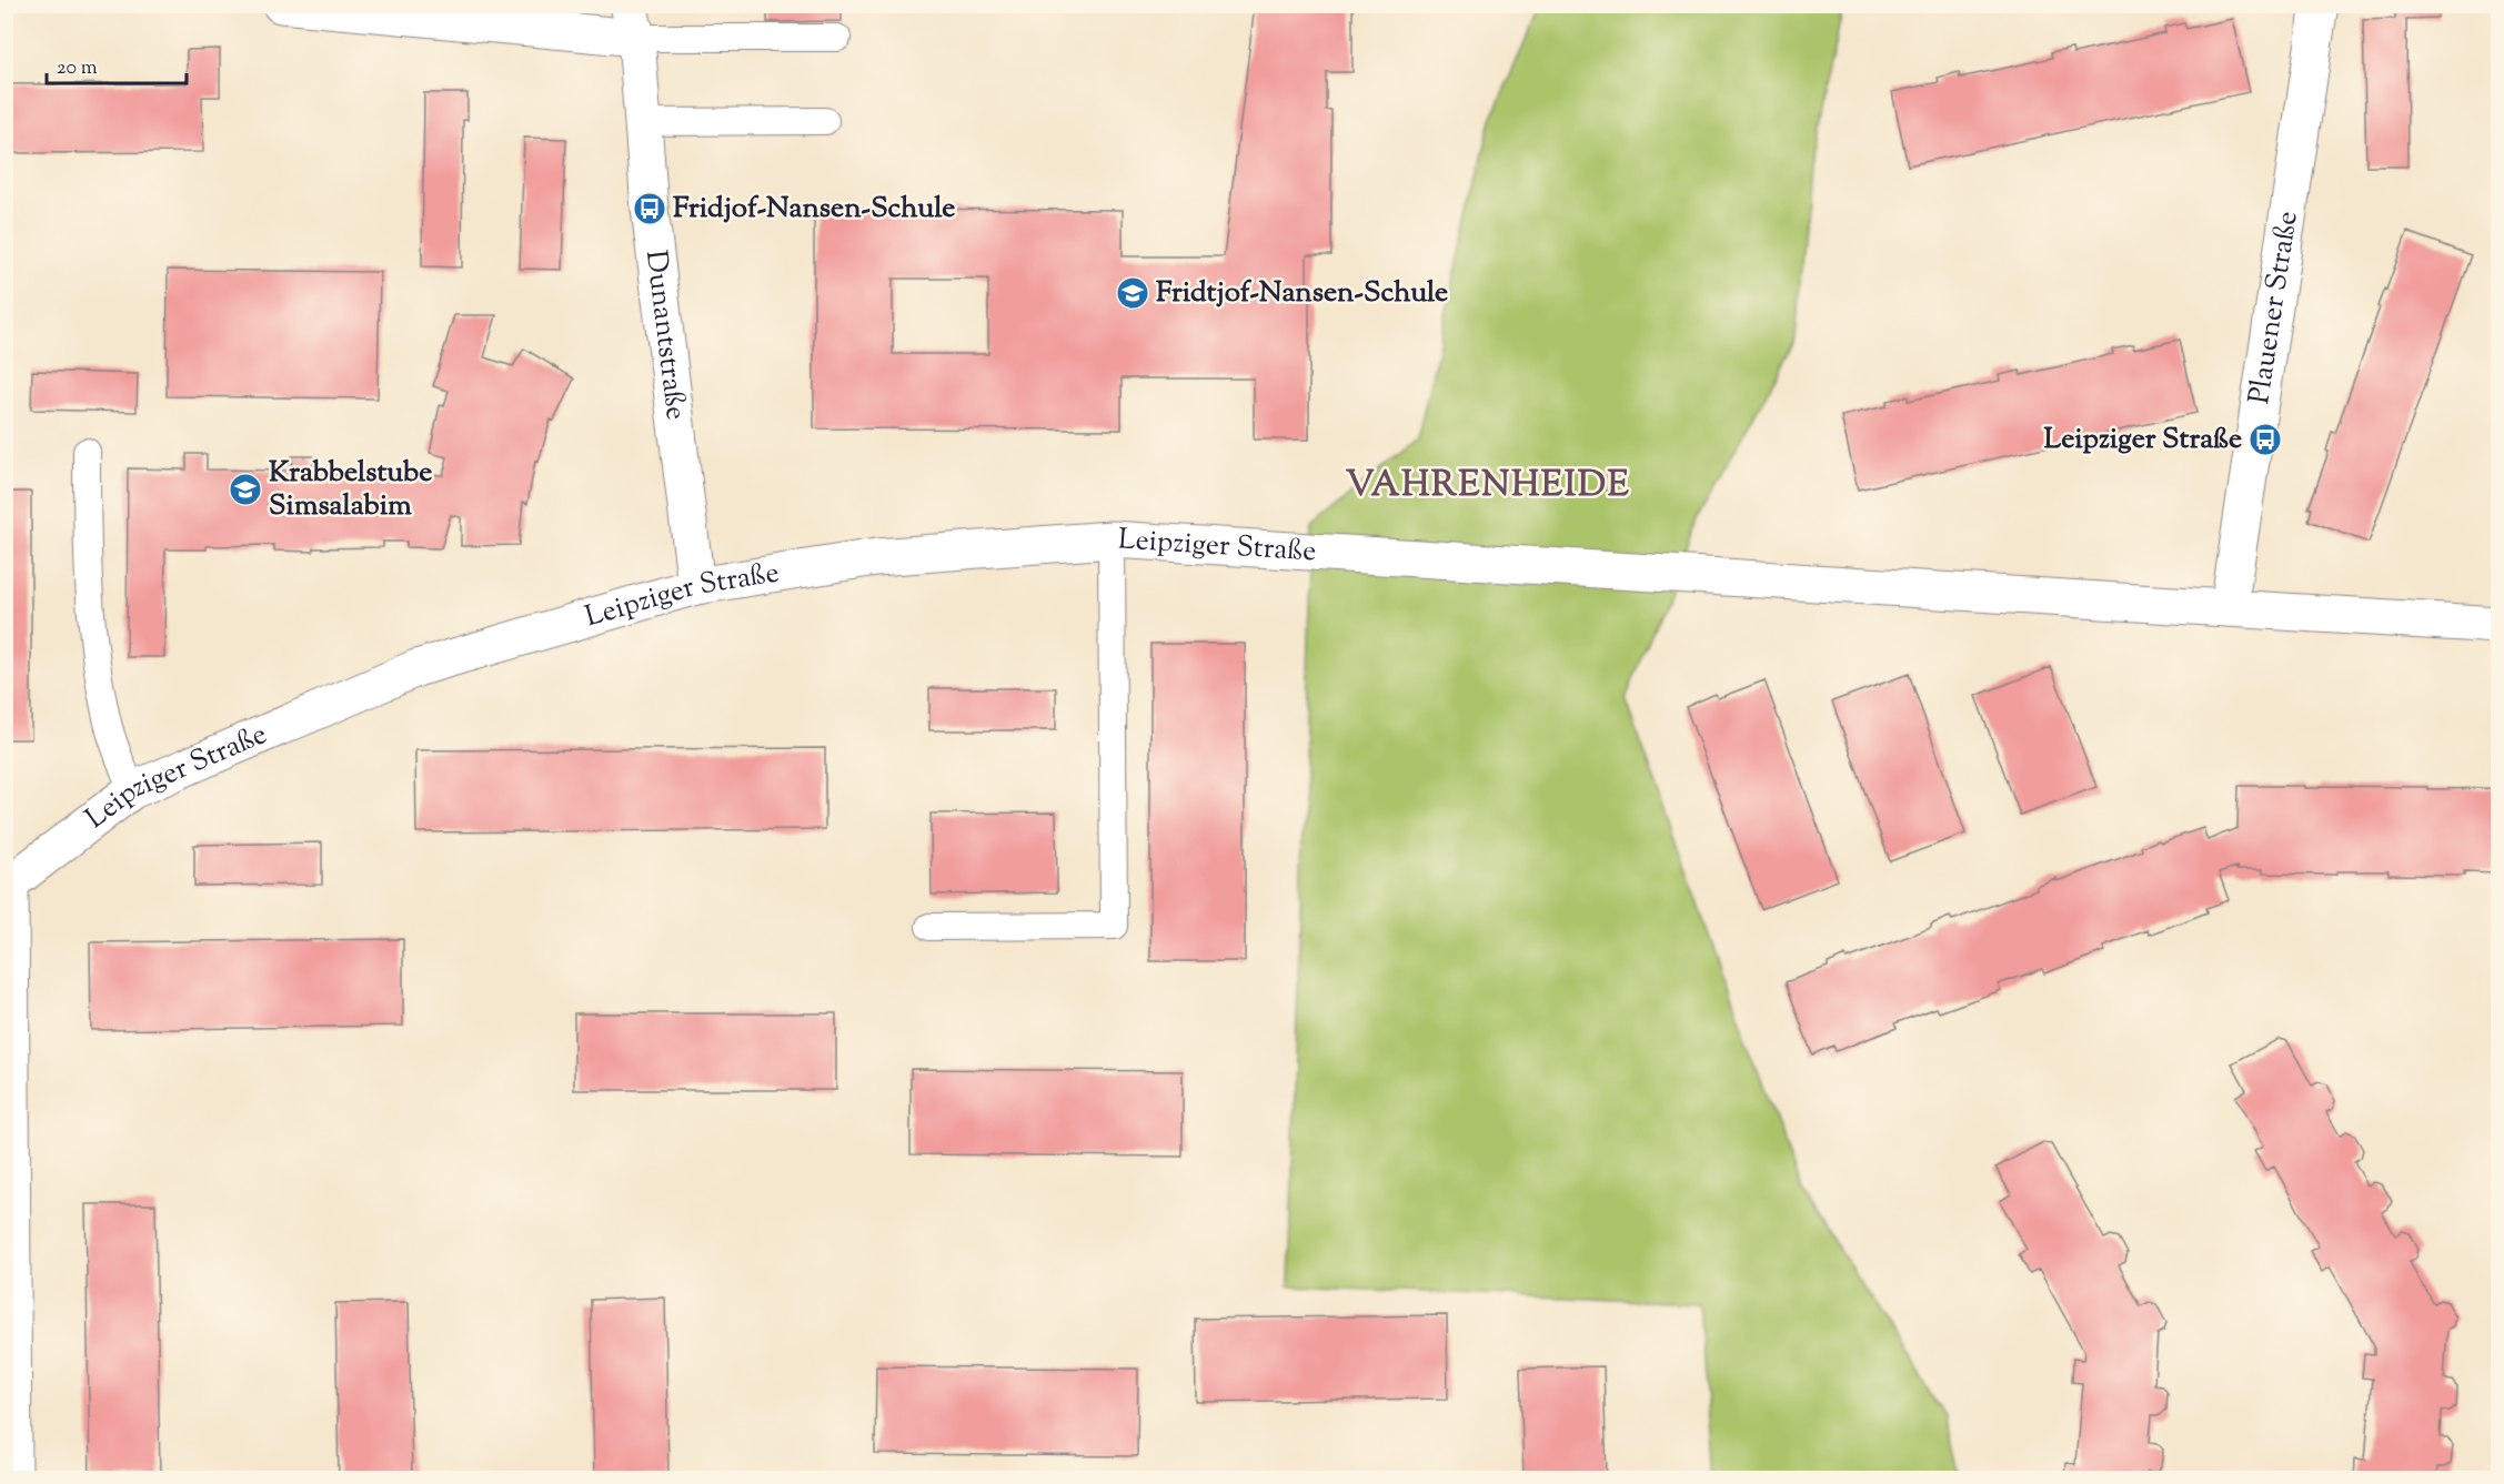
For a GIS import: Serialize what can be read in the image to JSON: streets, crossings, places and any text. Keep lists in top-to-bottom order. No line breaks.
{"streets":{"street":["Plauener Straße","Dunantstraße","Leipziger Straße"]},"crossings":[["Plauener Straße","Leipziger Straße"],["Dunantstraße","Leipziger Straße"]],"districts":["VAHRENHEIDE"],"places":{"bus stop":["Fridjof-Nansen-Schule","Leipziger Straße"],"school or university":["Fridtjof-Nansen-Schule","Krabbelstube Simsalabim"]},"scale_bar":"20 m"}
